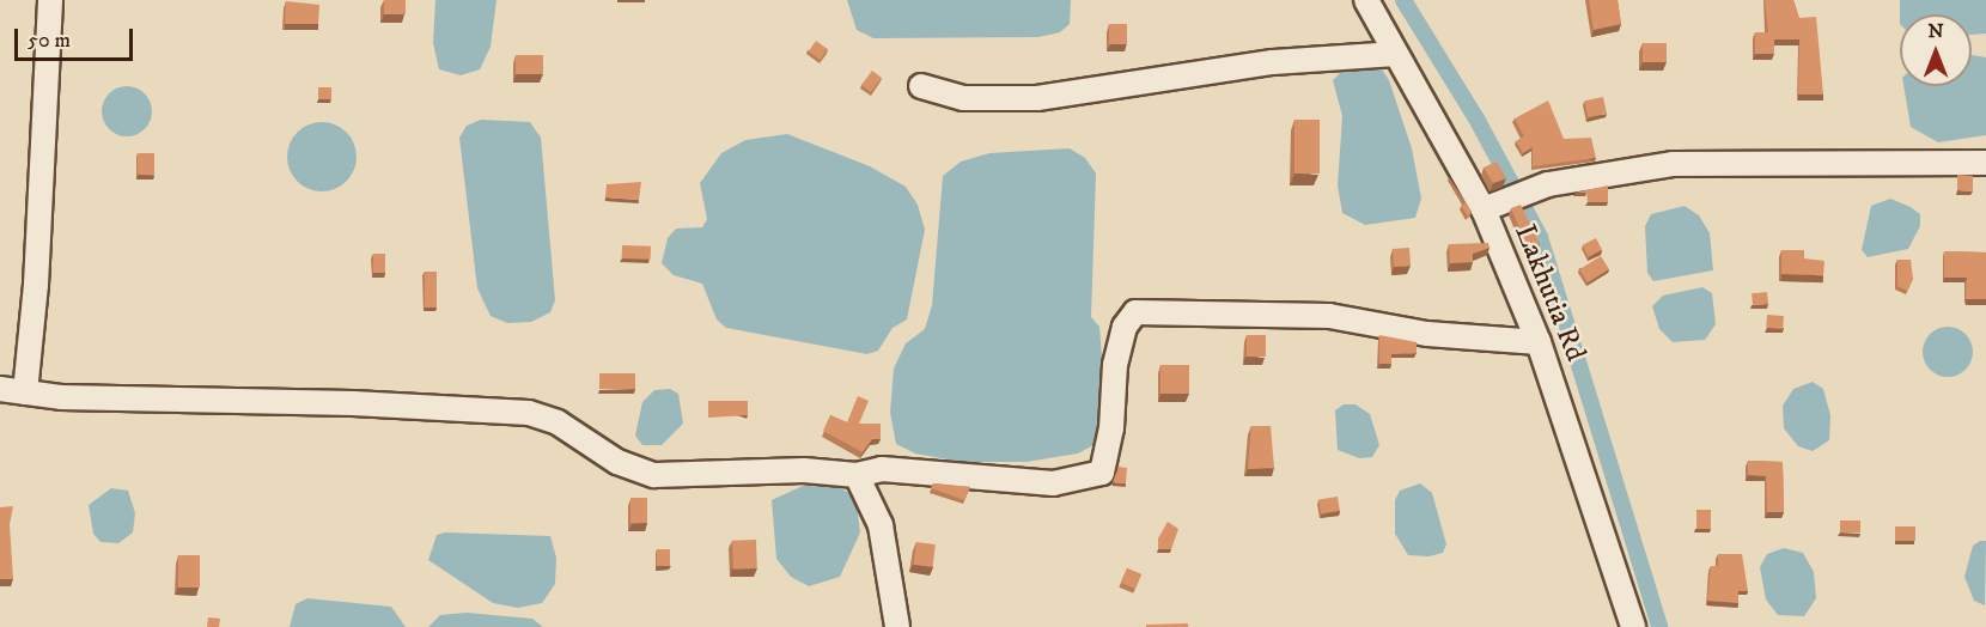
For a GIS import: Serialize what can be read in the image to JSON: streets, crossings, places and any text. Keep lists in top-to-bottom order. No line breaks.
{"streets":{"street":["Lakhutia Rd"]},"scale_bar":"50 m","north":"top"}
